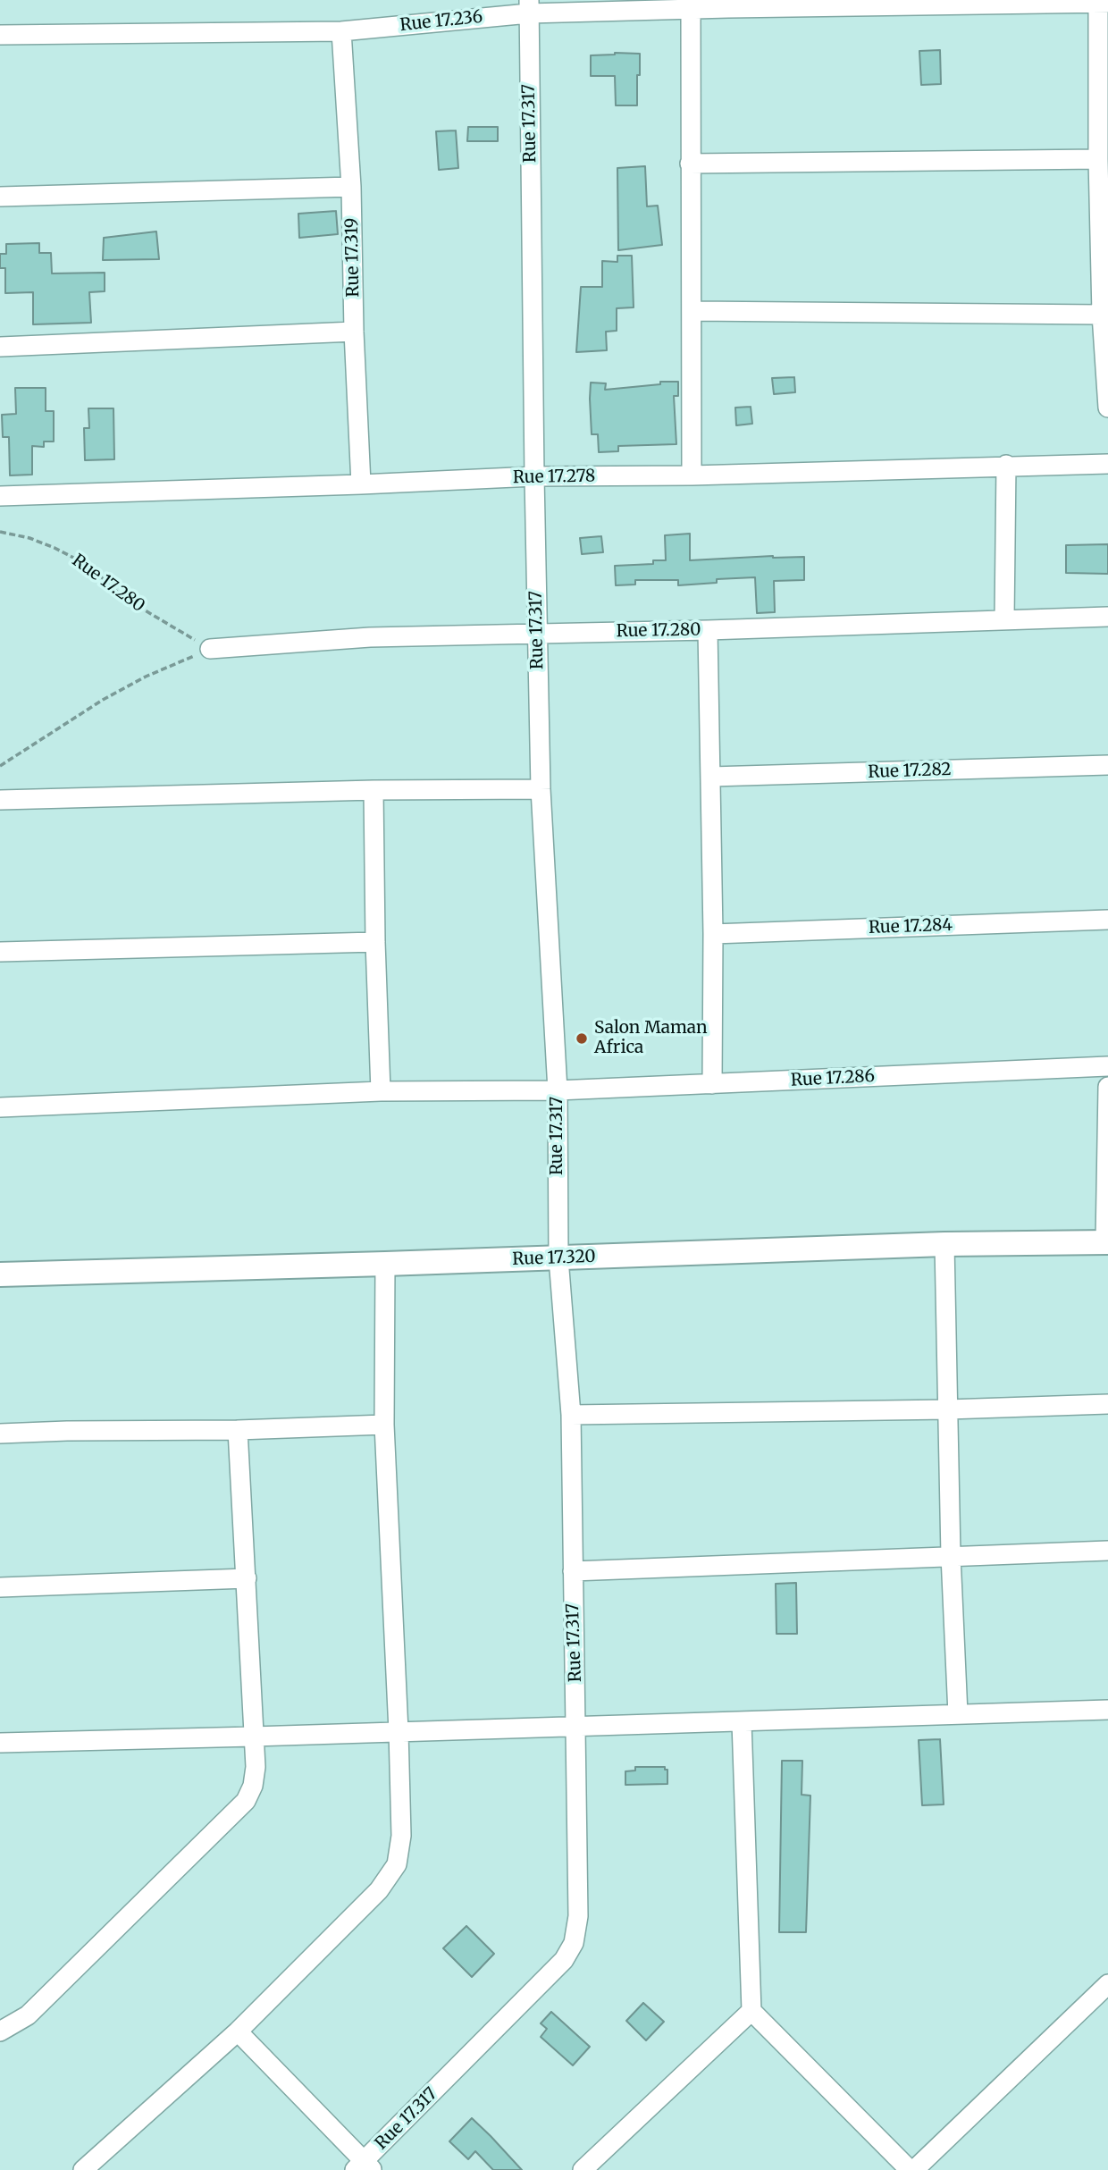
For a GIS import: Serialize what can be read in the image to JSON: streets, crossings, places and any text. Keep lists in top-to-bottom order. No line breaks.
{"streets":{"street":["Rue 17.236","Rue 17.317","Rue 17.319","Rue 17.278","Rue 17.280","Rue 17.282","Rue 17.284","Rue 17.286","Rue 17.320"]},"crossings":[["Rue 17.236","Rue 17.317"],["Rue 17.236","Rue 17.319"],["Rue 17.317","Rue 17.278"],["Rue 17.317","Rue 17.280"],["Rue 17.317","Rue 17.286"],["Rue 17.317","Rue 17.320"],["Rue 17.319","Rue 17.278"]],"places":["Salon Maman Africa"]}
